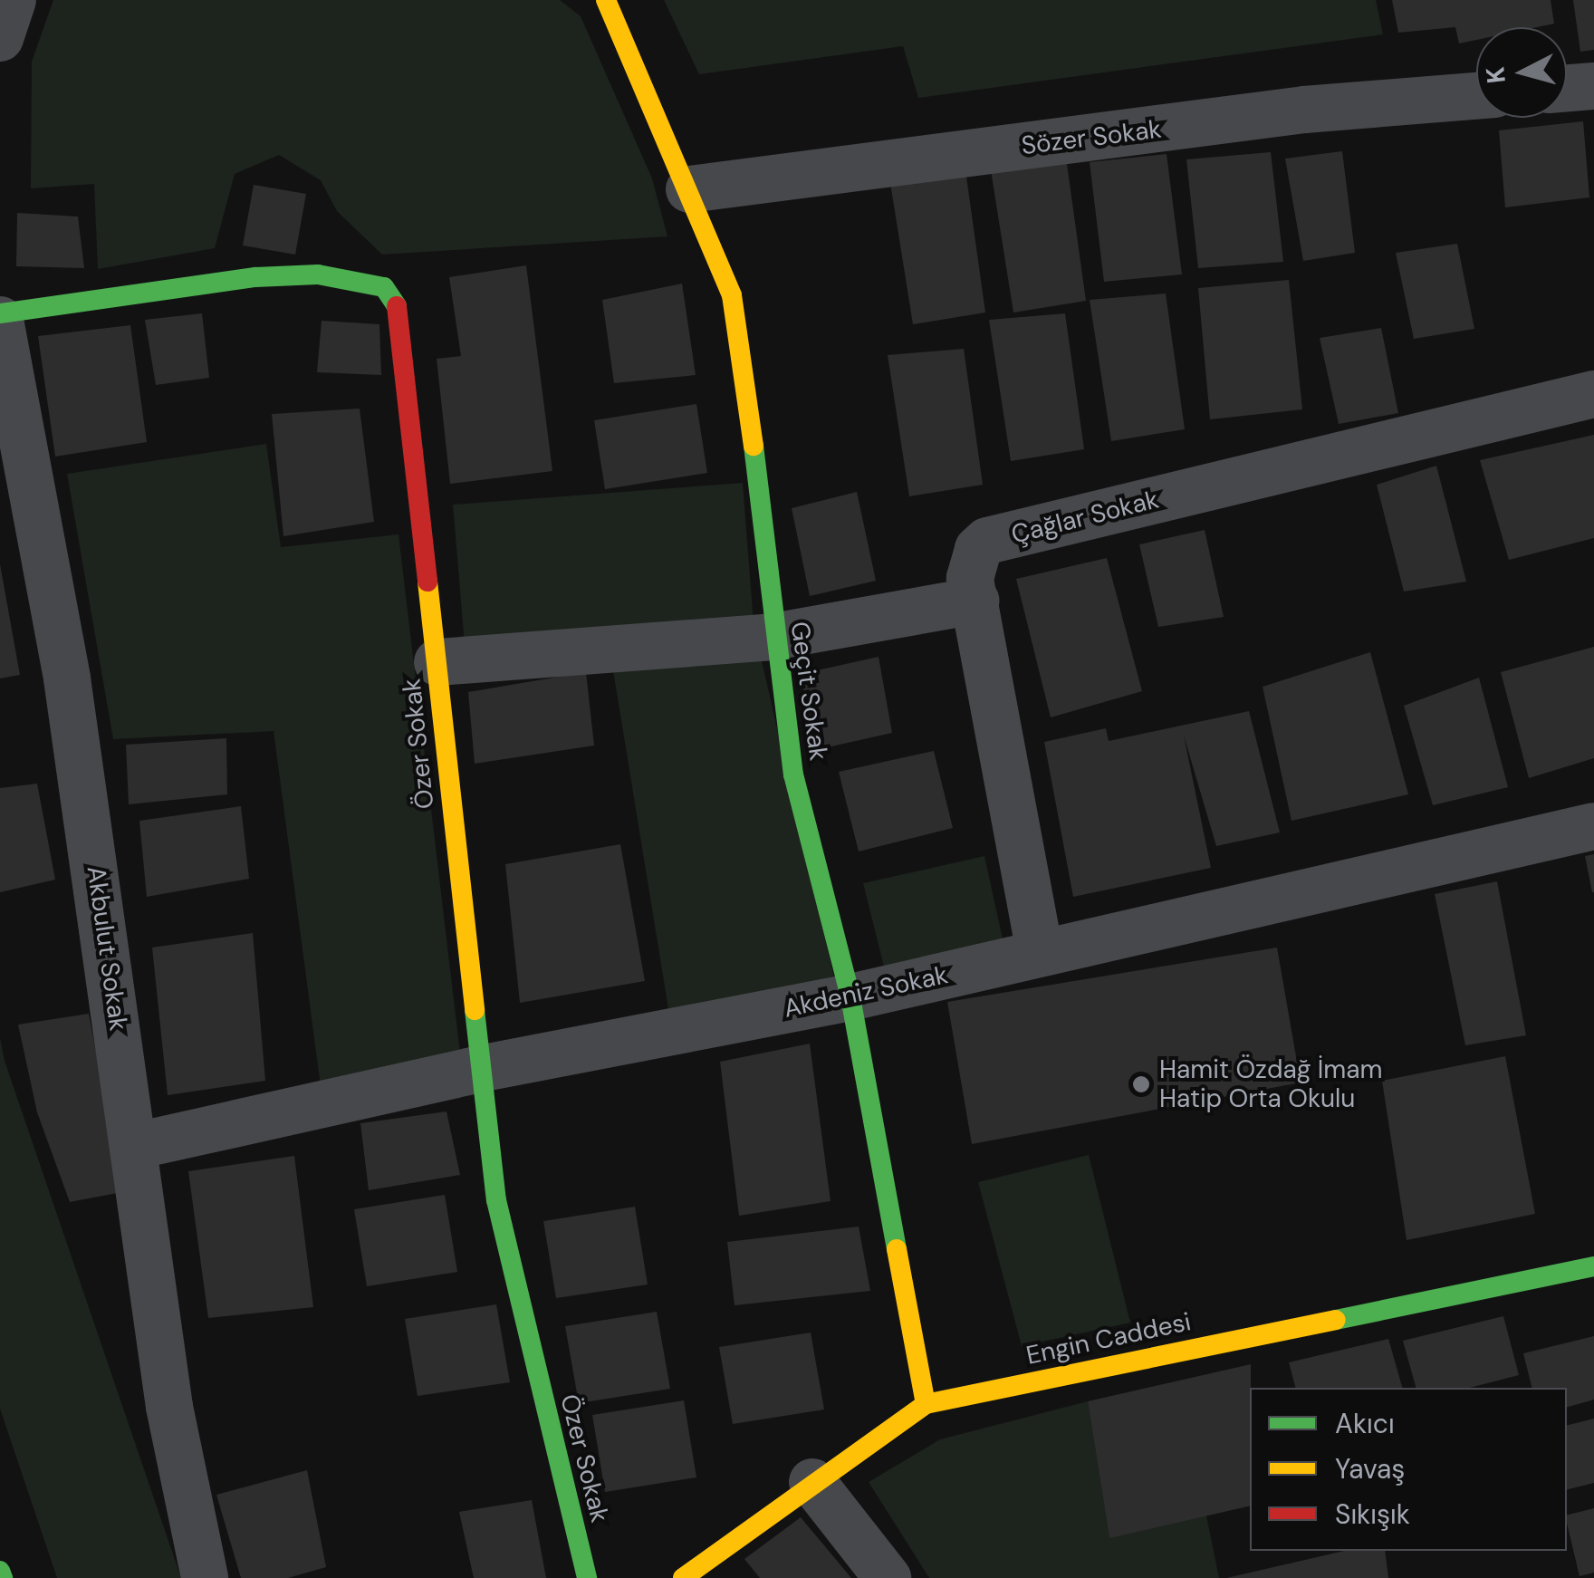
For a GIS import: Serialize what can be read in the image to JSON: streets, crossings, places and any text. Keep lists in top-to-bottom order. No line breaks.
{"streets":{"main road":["Geçit Sokak","Özer Sokak","Engin Caddesi"],"street":["Sözer Sokak","Çağlar Sokak","Akbulut Sokak","Akdeniz Sokak"]},"crossings":[["Sözer Sokak","Geçit Sokak"],["Çağlar Sokak","Akdeniz Sokak"],["Geçit Sokak","Akdeniz Sokak"],["Geçit Sokak","Engin Caddesi"],["Özer Sokak","Akbulut Sokak"],["Özer Sokak","Akdeniz Sokak"],["Akbulut Sokak","Akdeniz Sokak"]],"places":["Hamit Özdağ İmam Hatip Orta Okulu"],"legend":["Akıcı","Yavaş","Sıkışık"],"north":"left"}
